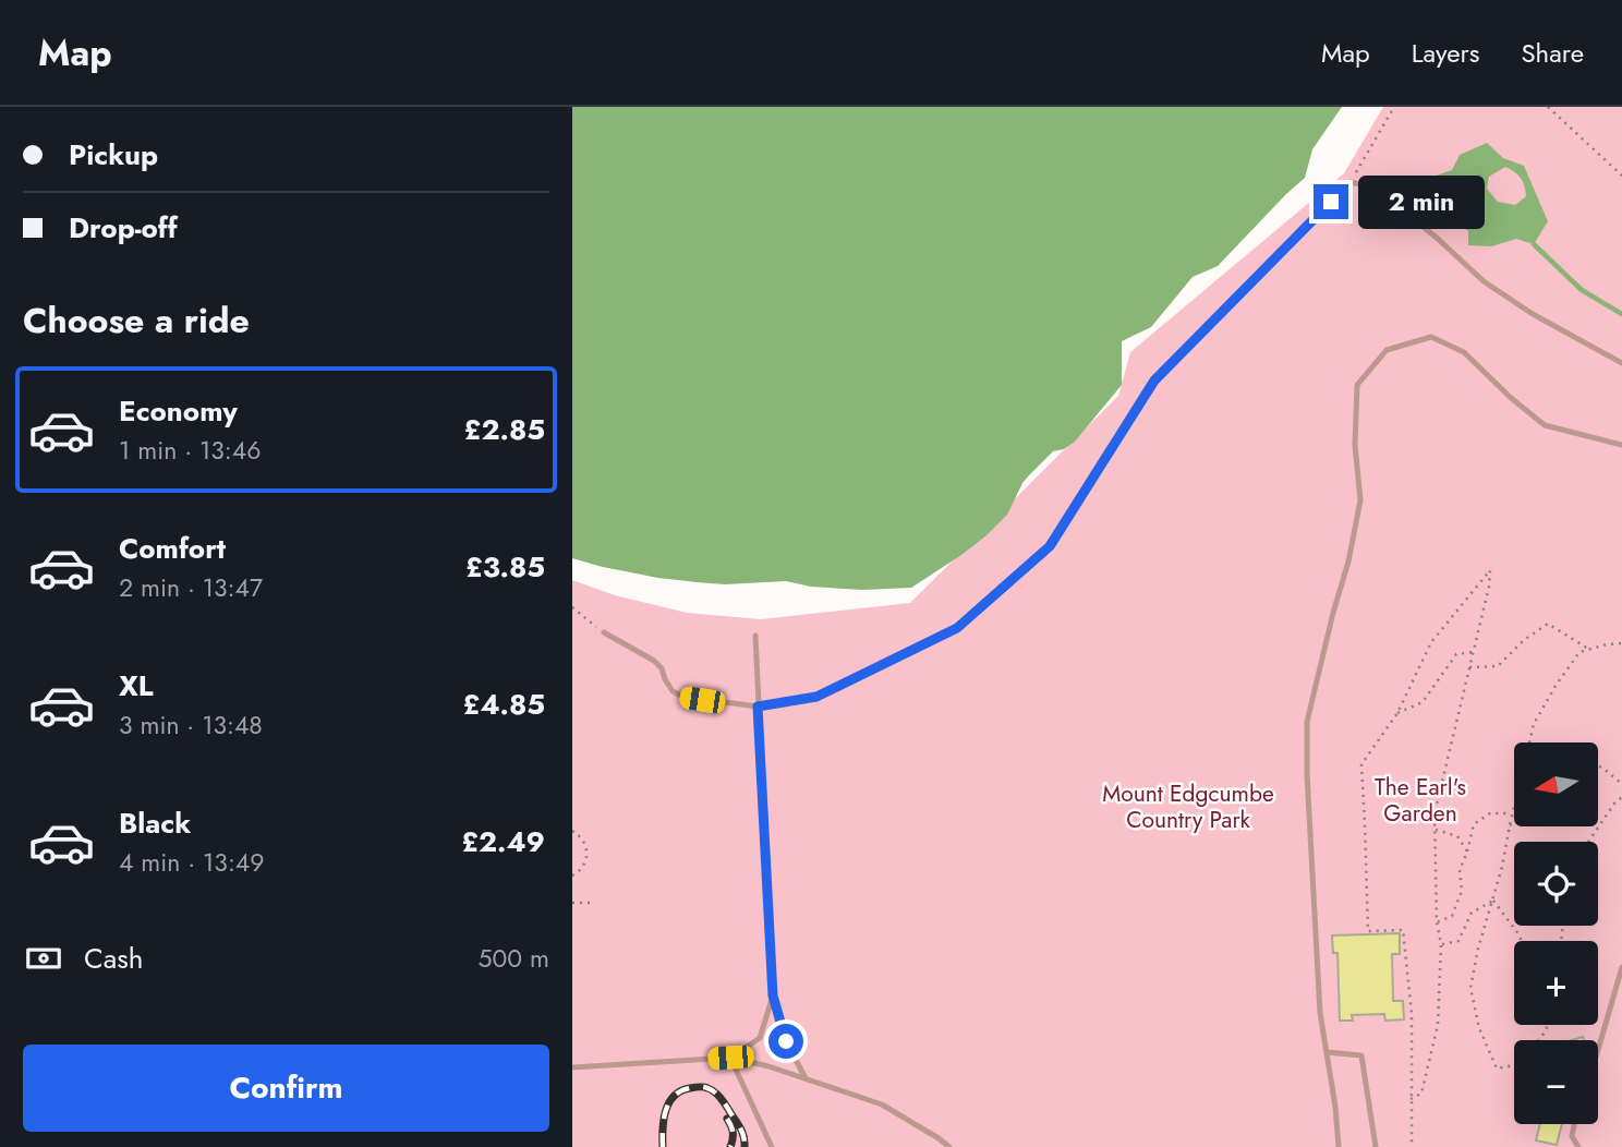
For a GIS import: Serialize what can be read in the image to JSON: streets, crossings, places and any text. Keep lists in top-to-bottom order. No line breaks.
{"parks":["The Earl's Garden","Mount Edgcumbe Country Park"],"north":"left","page":{"header":"Map","nav":["Map","Layers","Share"],"banner":["Pickup","Drop-off"],"bubble":"2 min","heading":"Choose a ride","list":[{"name":"Economy","note":"1 min · 13:46","value":"£2.85"},{"name":"Comfort","note":"2 min · 13:47","value":"£3.85"},{"name":"XL","note":"3 min · 13:48","value":"£4.85"},{"name":"Black","note":"4 min · 13:49","value":"£2.49"}],"map_buttons":["+","−"],"pay":["Cash","500 m"],"buttons":"Confirm"}}
